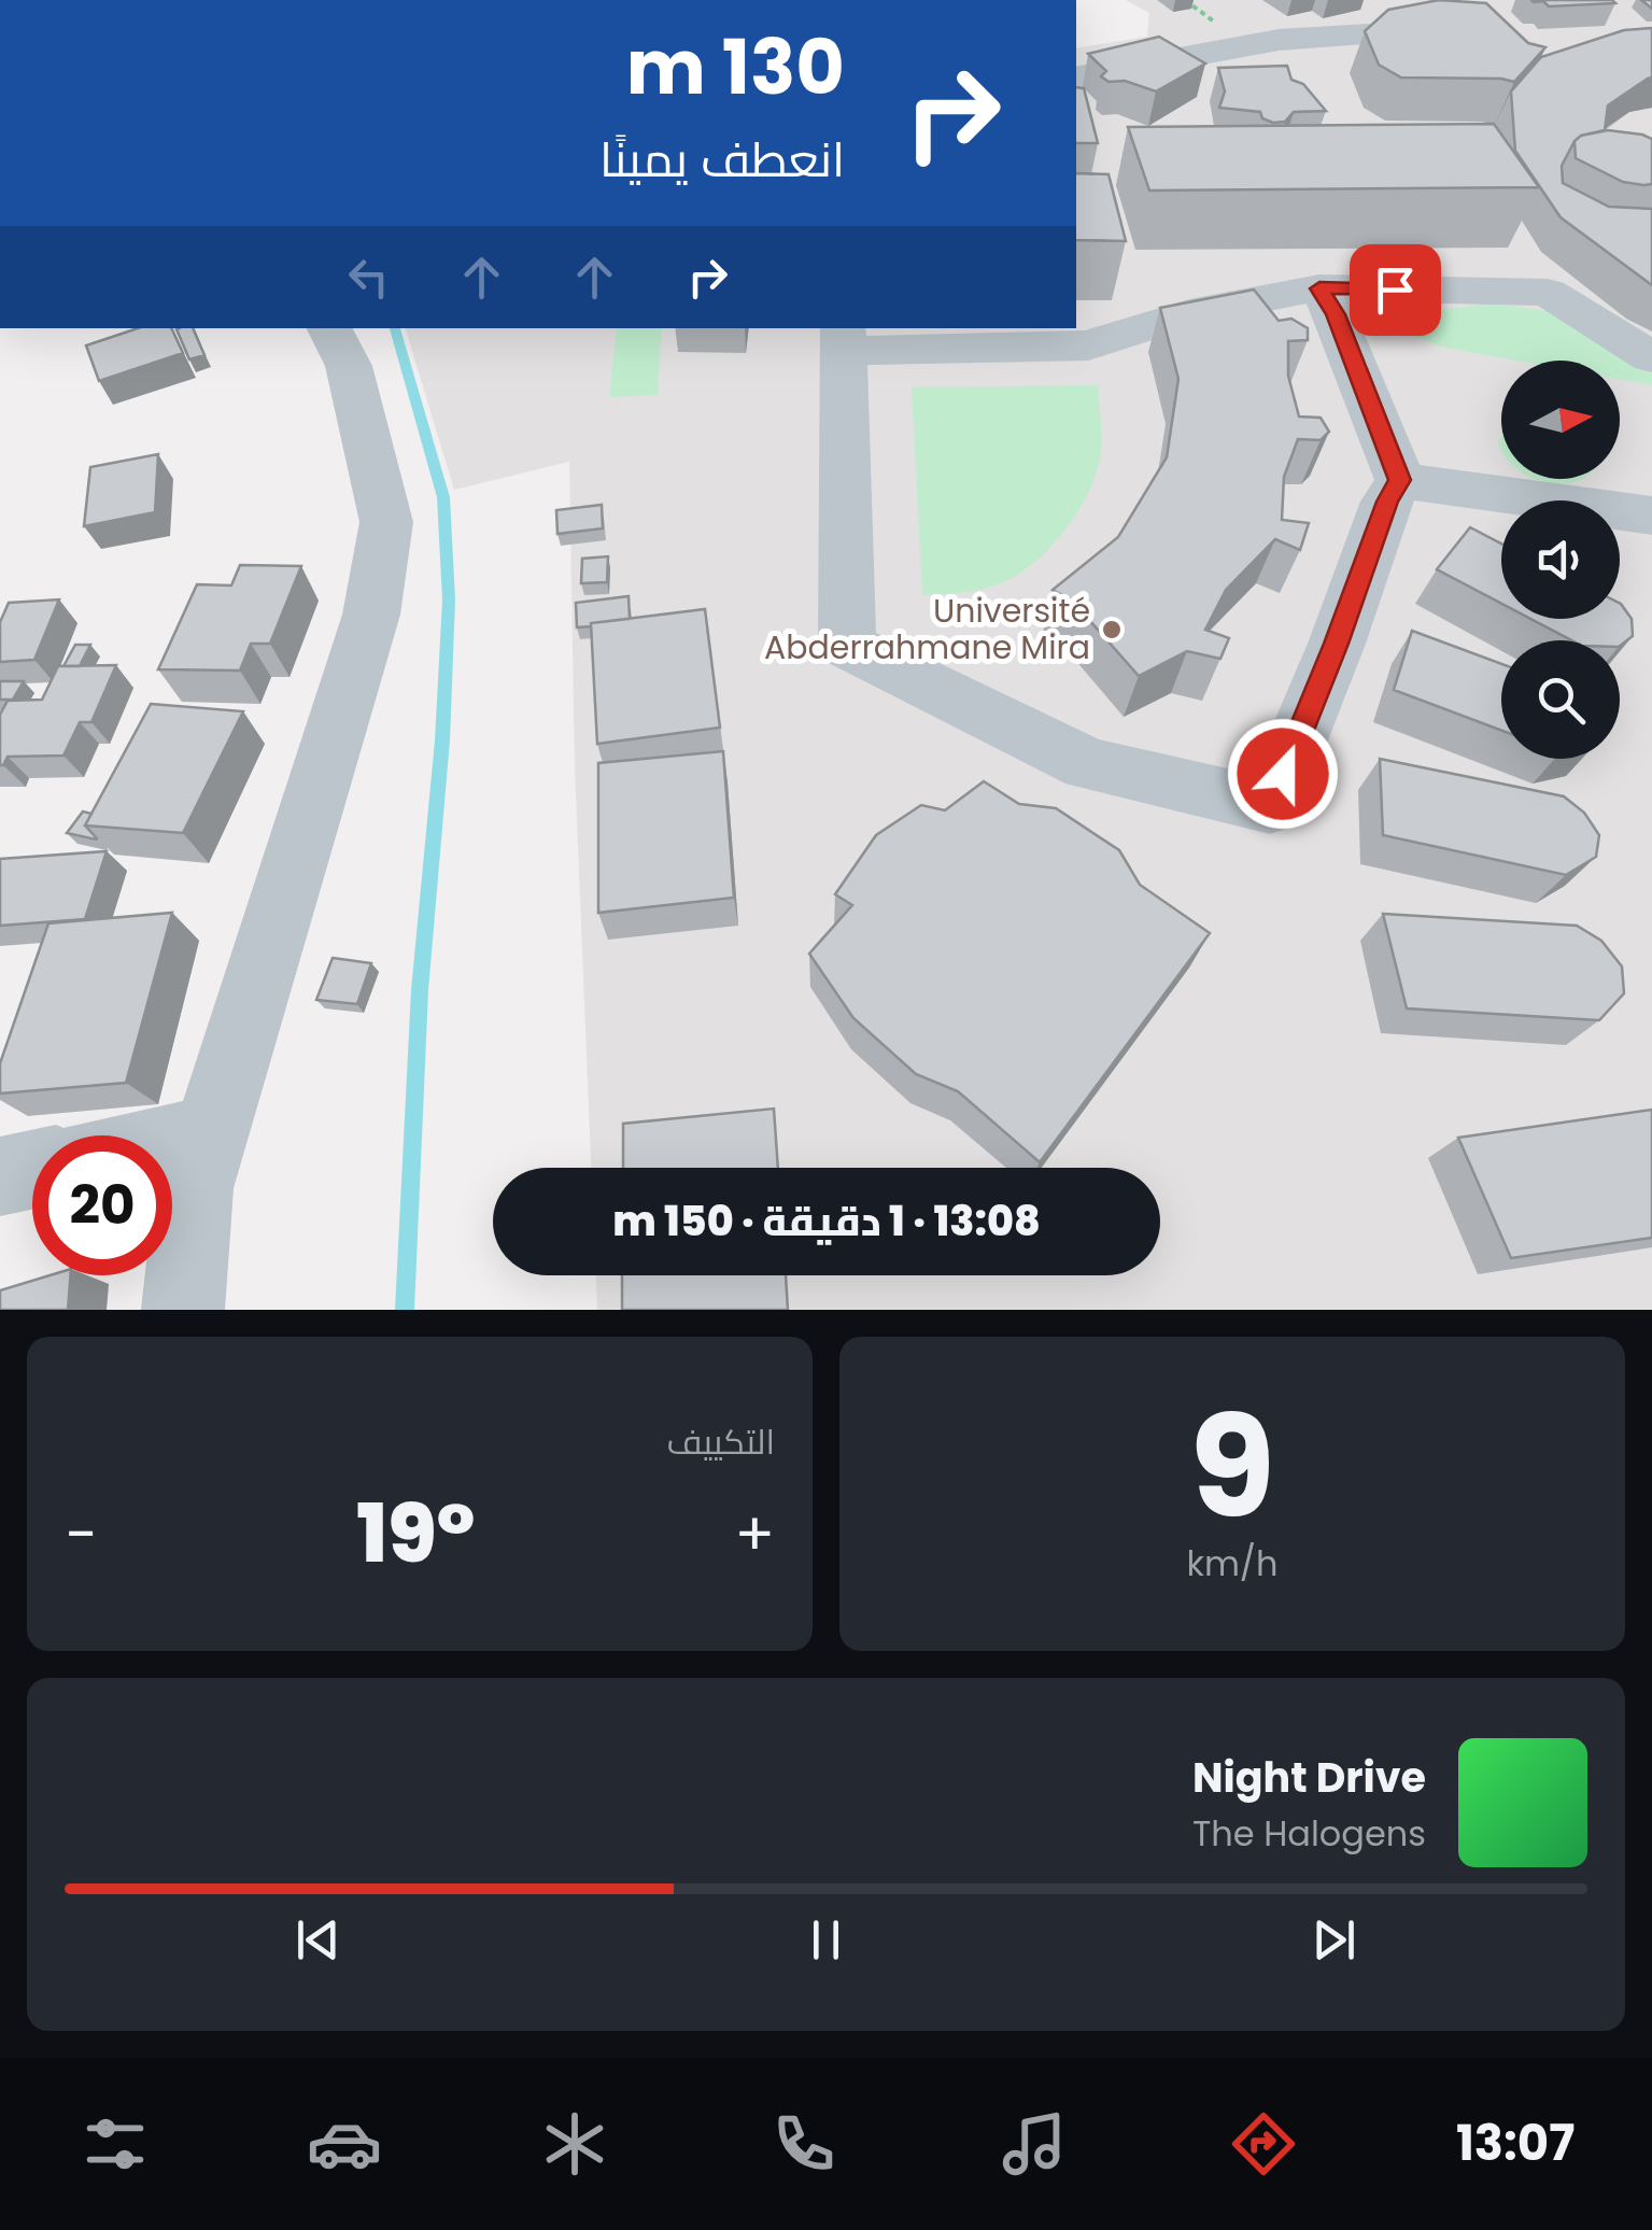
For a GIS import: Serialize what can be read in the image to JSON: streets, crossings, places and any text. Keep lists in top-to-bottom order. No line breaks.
{"places":["Université Abderrahmane Mira"],"north":"right","page":{"turn":["130 m","انعطف يمينًا"],"limit":"20","trip":"13:08 · 1 دقيقة · 150 m","tile":[["9","km/h"],"التكييف"],"heat":["−","19°","+"],"song":["Night Drive","The Halogens"],"tabs":"13:07"}}
